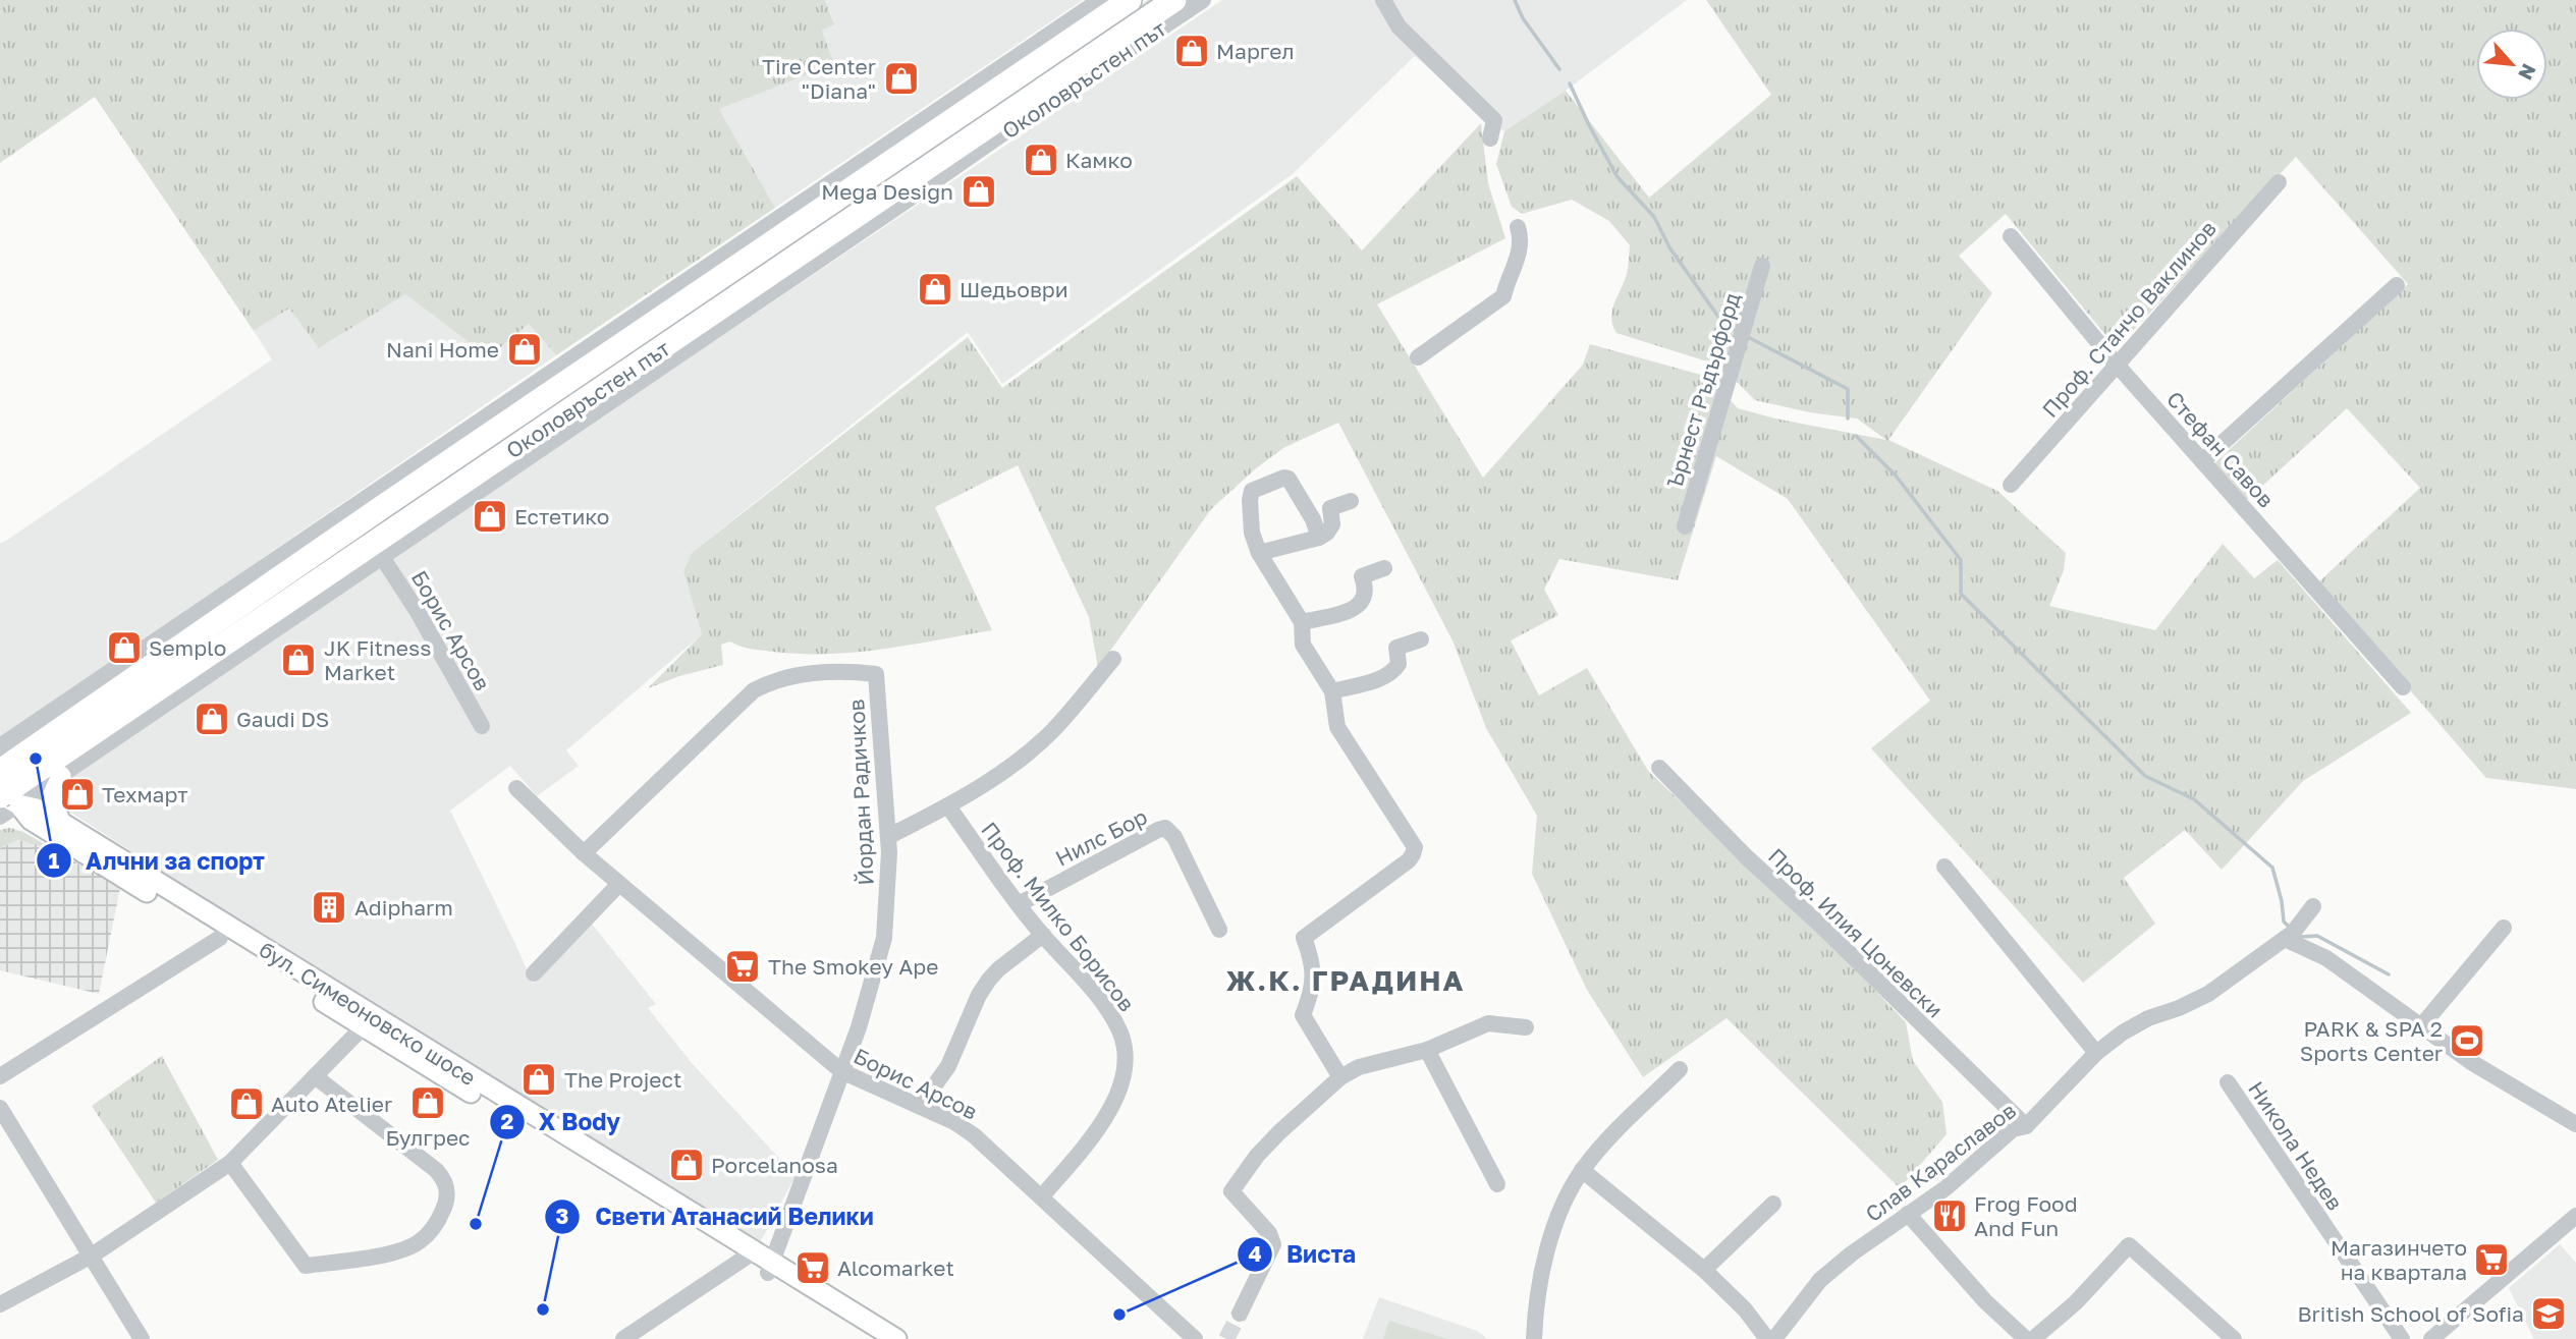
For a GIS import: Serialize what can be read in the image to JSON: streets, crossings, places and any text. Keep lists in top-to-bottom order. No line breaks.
{"streets":{"highway":["Околовръстен път"],"main road":["бул. Симеоновско шосе"],"street":["Проф. Станчо Ваклинов","Ърнест Ръдърфорд","Стефан Савов","Борис Арсов","Йордан Радичков","Нилс Бор","Проф. Милко Борисов","Проф. Илия Цоневски","Никола Недев","Слав Караславов"]},"crossings":[["Околовръстен път","бул. Симеоновско шосе"],["Проф. Станчо Ваклинов","Стефан Савов"],["Борис Арсов","Йордан Радичков"],["Йордан Радичков","бул. Симеоновско шосе"],["Нилс Бор","Проф. Милко Борисов"],["Проф. Илия Цоневски","Слав Караславов"]],"districts":["Ж.К. ГРАДИНА"],"places":{"shop":["Маргел","Tire Center \"Diana\"","Камко","Mega Design","Шедьоври","Nani Home","Естетико","Semplo","JK Fitness Market","Gaudi DS","Техмарт","The Project","Булгрес","Auto Atelier","Porcelanosa"],"other":["Алчни за спорт","X Body","Свети Атанасий Велики","Виста"],"building":["Adipharm"],"supermarket":["The Smokey Ape","Магазинчето на квартала","Alcomarket"],"sports":["PARK & SPA 2 Sports Center"],"restaurant":["Frog Food And Fun"],"school or university":["British School of Sofia"]},"north":"bottom right"}
